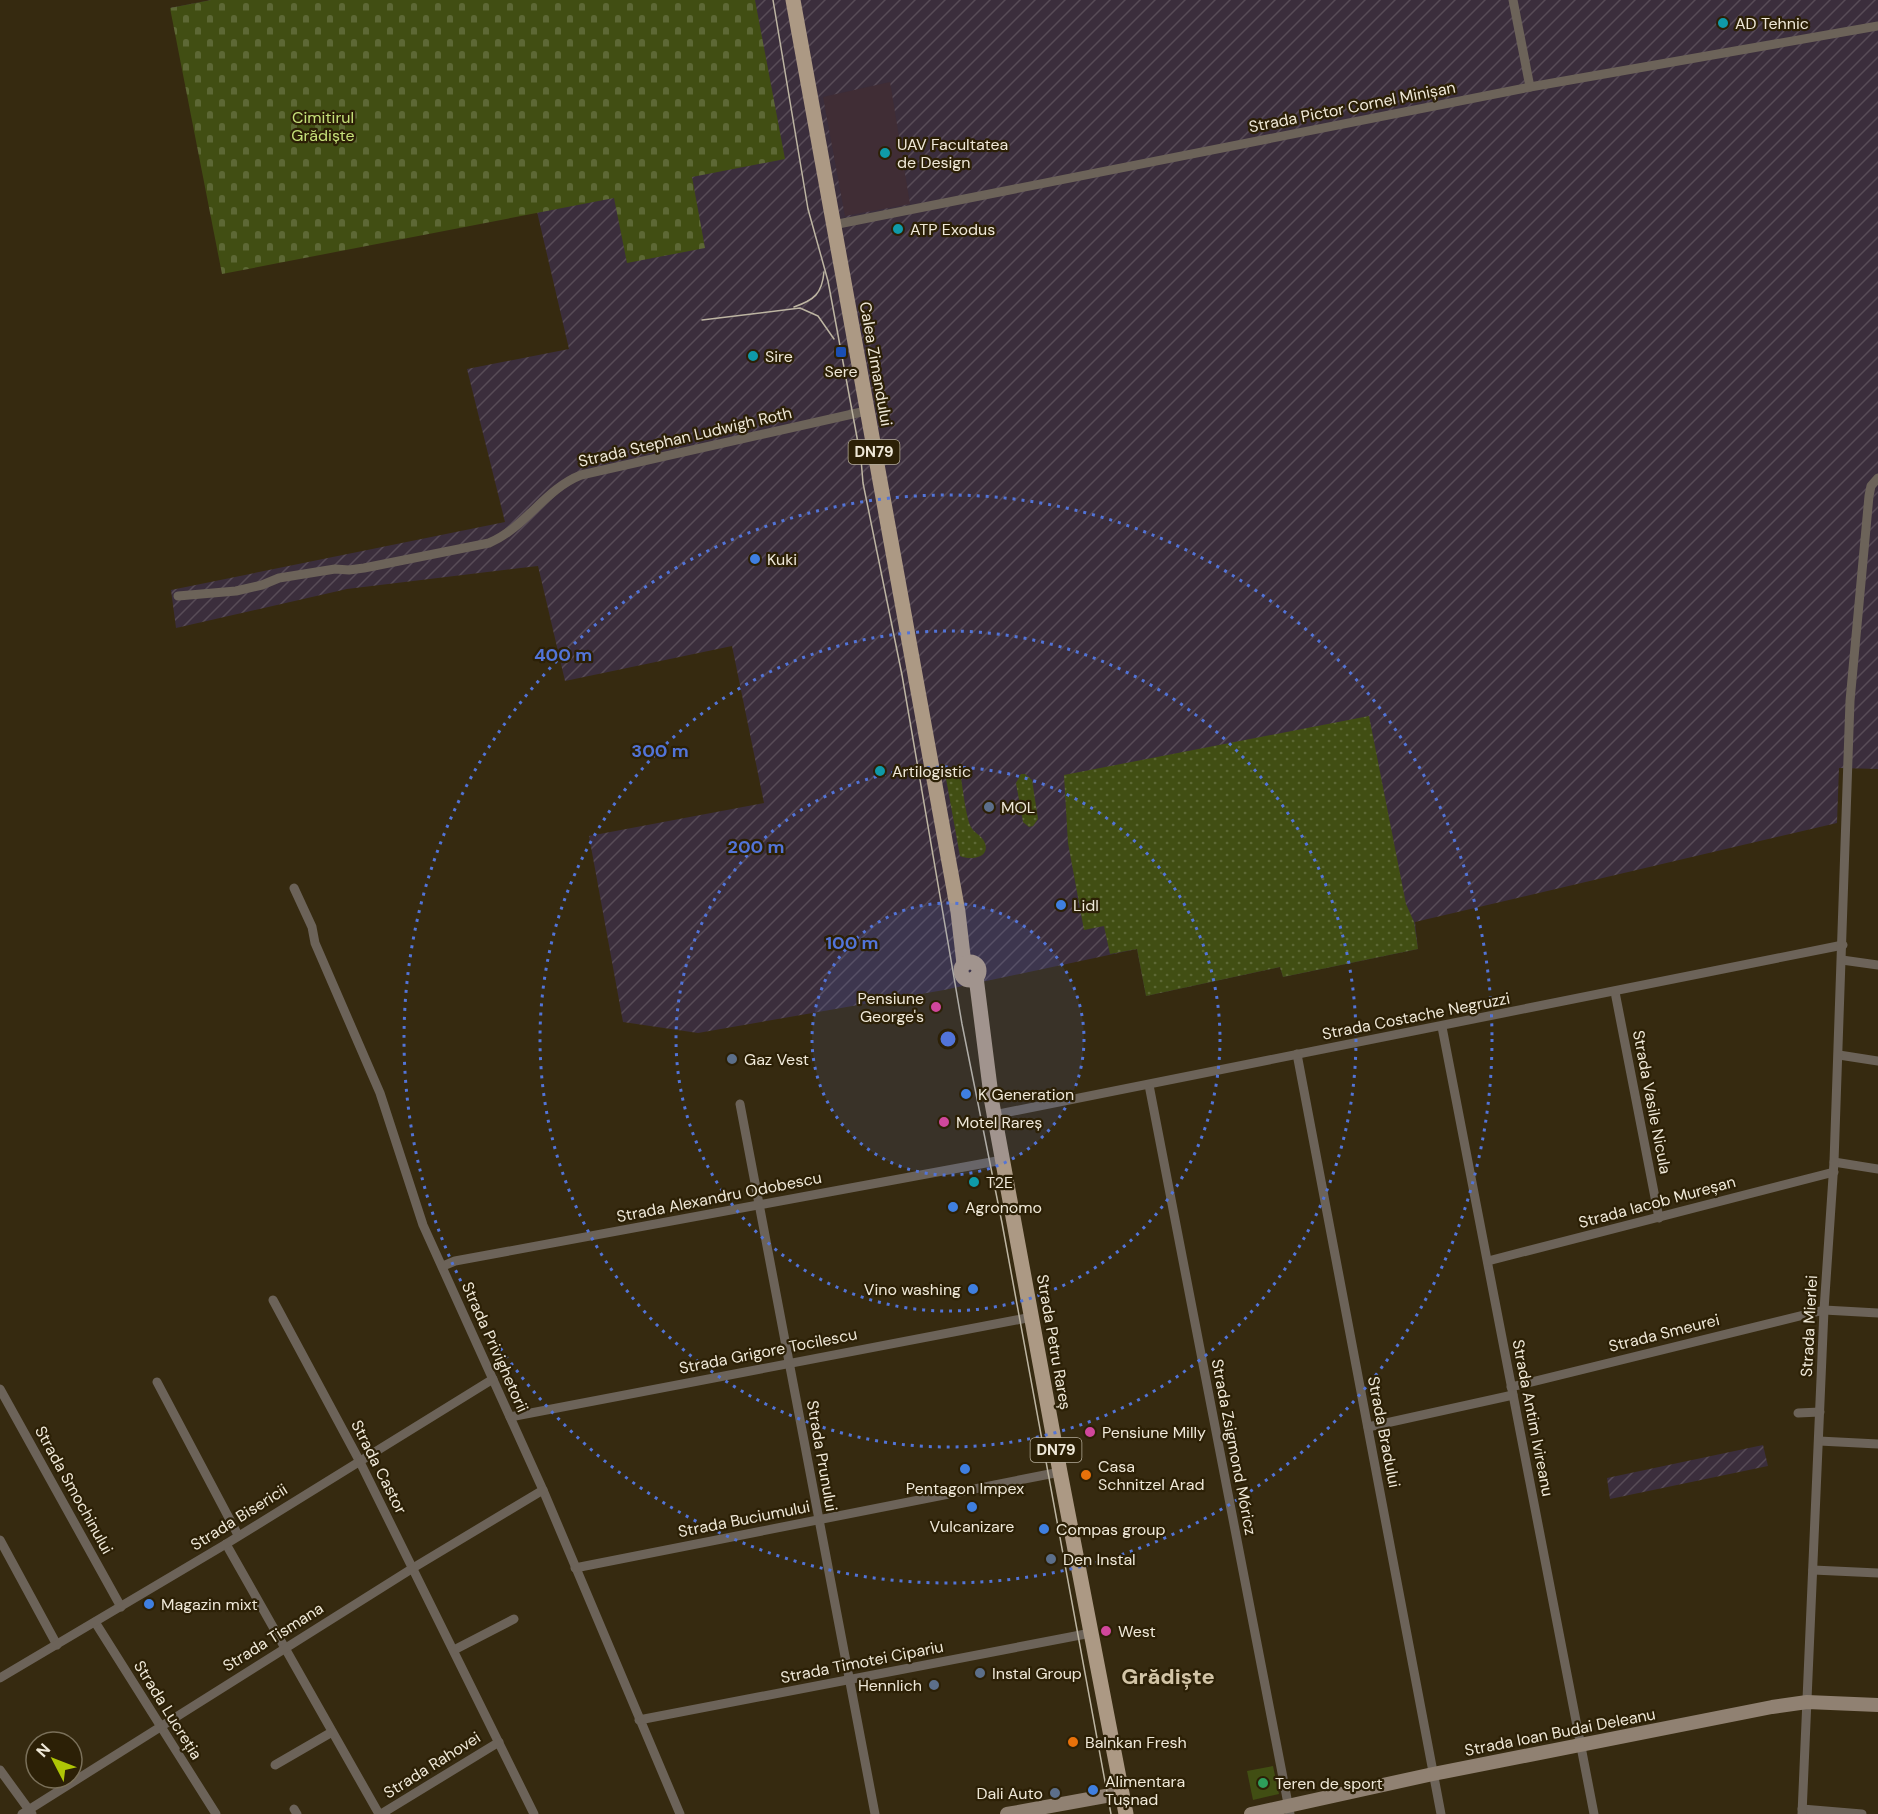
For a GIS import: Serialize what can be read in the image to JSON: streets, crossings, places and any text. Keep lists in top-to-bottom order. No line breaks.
{"streets":{"main road":["Calea Zimandului","DN79","Strada Petru Rareș"],"street":["Strada Pictor Cornel Minișan","Strada Stephan Ludwigh Roth","Strada Costache Negruzzi","Strada Vasile Nicula","Strada Alexandru Odobescu","Strada Iacob Mureșan","Strada Mierlei","Strada Smeurei","Strada Privighetorii","Strada Grigore Tocilescu","Strada Antim Ivireanu","Strada Bradului","Strada Zsigmond Móricz","Strada Prunului","Strada Castor","Strada Smochinului","Strada Bisericii","Strada Buciumului","Strada Tismana","Strada Timotei Cipariu","Strada Lucreția","Strada Ioan Budai Deleanu","Strada Rahovei"]},"crossings":[["Strada Pictor Cornel Minișan","Calea Zimandului"],["Calea Zimandului","Strada Stephan Ludwigh Roth"],["Calea Zimandului","Strada Petru Rareș"],["Strada Costache Negruzzi","Strada Vasile Nicula"],["Strada Costache Negruzzi","Strada Mierlei"],["Strada Costache Negruzzi","Strada Petru Rareș"],["Strada Costache Negruzzi","Strada Antim Ivireanu"],["Strada Costache Negruzzi","Strada Bradului"],["Strada Costache Negruzzi","Strada Zsigmond Móricz"],["Strada Vasile Nicula","Strada Iacob Mureșan"],["Strada Alexandru Odobescu","Strada Petru Rareș"],["Strada Alexandru Odobescu","Strada Privighetorii"],["Strada Alexandru Odobescu","Strada Prunului"],["Strada Iacob Mureșan","Strada Mierlei"],["Strada Iacob Mureșan","Strada Antim Ivireanu"],["Strada Mierlei","Strada Smeurei"],["Strada Mierlei","Strada Ioan Budai Deleanu"],["Strada Smeurei","Strada Antim Ivireanu"],["Strada Smeurei","Strada Bradului"],["Strada Petru Rareș","Strada Grigore Tocilescu"],["Strada Petru Rareș","Strada Buciumului"],["Strada Petru Rareș","Strada Timotei Cipariu"],["Strada Privighetorii","Strada Grigore Tocilescu"],["Strada Privighetorii","Strada Bisericii"],["Strada Privighetorii","Strada Buciumului"],["Strada Privighetorii","Strada Tismana"],["Strada Privighetorii","Strada Timotei Cipariu"],["Strada Grigore Tocilescu","Strada Prunului"],["Strada Antim Ivireanu","Strada Ioan Budai Deleanu"],["Strada Bradului","Strada Ioan Budai Deleanu"],["Strada Zsigmond Móricz","Strada Ioan Budai Deleanu"],["Strada Prunului","Strada Buciumului"],["Strada Prunului","Strada Timotei Cipariu"],["Strada Castor","Strada Bisericii"],["Strada Castor","Strada Tismana"],["Strada Castor","Strada Rahovei"],["Strada Smochinului","Strada Bisericii"],["Strada Bisericii","Strada Lucreția"],["Strada Tismana","Strada Lucreția"]],"districts":["Grădiște"],"parks":["Cimitirul Grădiște"],"places":{"other":["AD Tehnic","UAV Facultatea de Design","ATP Exodus","Sire","Kuki","Artilogistic","MOL","Lidl","Pensiune George's","Gaz Vest","K Generation","Motel Rareș","T2E","Agronomo","Vino washing","Pensiune Milly","Pentagon Impex","Casa Schnitzel Arad","Vulcanizare","Compas group","Den Instal","Magazin mixt","West","Instal Group","Hennlich","Balnkan Fresh","Teren de sport","Alimentara Tușnad","Dali Auto"],"transit":["Sere"]},"north":"top left","rings":["400 m","300 m","200 m","100 m"]}
